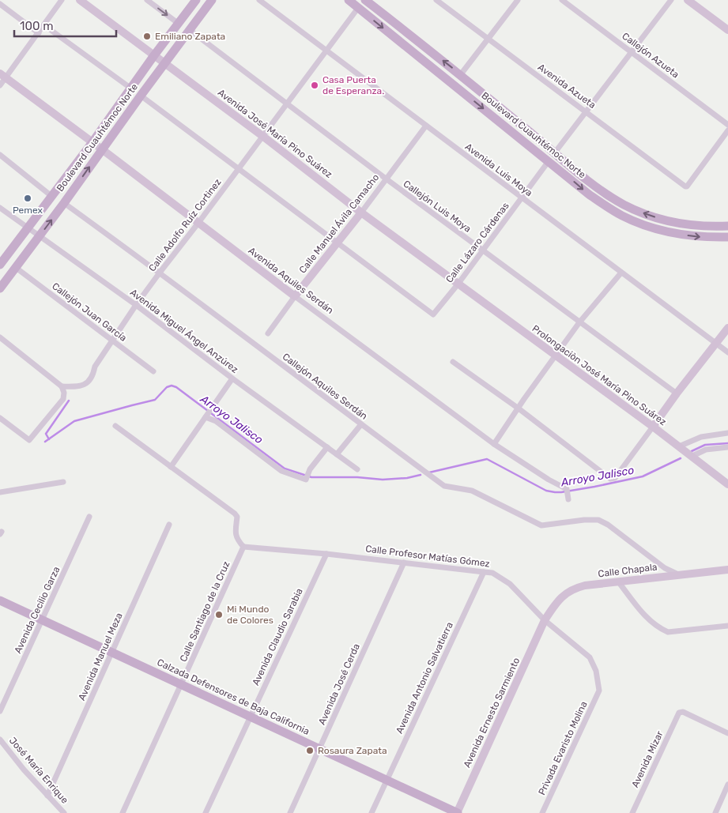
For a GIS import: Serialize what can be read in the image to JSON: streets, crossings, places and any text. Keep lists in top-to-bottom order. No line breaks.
{"streets":{"main road":["Avenida José María Pino Suárez","Boulevard Cuauhtémoc Norte","Calle Manuel Ávila Camacho","Avenida Aquiles Serdán","Prolongaciòn José María Pino Suárez","Calle Chapala","Calzada Defensores de Baja California","Avenida Ernesto Sarmiento"],"street":["Callejón Azueta","Avenida Azueta","Avenida Luis Moya","Callejón Luis Moya","Calle Adolfo Ruíz Cortinez","Calle Lázaro Cárdenas","Callejón Juan García","Avenida Miguel Ángel Anzúrez","Callejón Aquiles Serdán","Calle Profesor Matías Gómez","Avenida Cecilio Garza","Calle Santiago de la Cruz","Avenida Claudio Sarabia","Avenida Manuel Meza","Avenida Antonio Salvatierra","Avenida José Cerda","Privada Evaristo Molina","Avenida Mizar","José María Enrique"]},"crossings":[["Avenida José María Pino Suárez","Boulevard Cuauhtémoc Norte"],["Avenida José María Pino Suárez","Calle Manuel Ávila Camacho"],["Avenida José María Pino Suárez","Calle Adolfo Ruíz Cortinez"],["Avenida José María Pino Suárez","Calle Lázaro Cárdenas"],["Avenida José María Pino Suárez","Prolongaciòn José María Pino Suárez"],["Boulevard Cuauhtémoc Norte","Callejón Luis Moya"],["Boulevard Cuauhtémoc Norte","Calle Adolfo Ruíz Cortinez"],["Boulevard Cuauhtémoc Norte","Calle Lázaro Cárdenas"],["Boulevard Cuauhtémoc Norte","Avenida Aquiles Serdán"],["Boulevard Cuauhtémoc Norte","Callejón Juan García"],["Boulevard Cuauhtémoc Norte","Avenida Miguel Ángel Anzúrez"],["Boulevard Cuauhtémoc Norte","Callejón Aquiles Serdán"],["Avenida Luis Moya","Calle Manuel Ávila Camacho"],["Avenida Luis Moya","Calle Adolfo Ruíz Cortinez"],["Avenida Luis Moya","Calle Lázaro Cárdenas"],["Callejón Luis Moya","Calle Manuel Ávila Camacho"],["Callejón Luis Moya","Calle Adolfo Ruíz Cortinez"],["Callejón Luis Moya","Calle Lázaro Cárdenas"],["Calle Manuel Ávila Camacho","Calle Lázaro Cárdenas"],["Calle Manuel Ávila Camacho","Avenida Aquiles Serdán"],["Calle Adolfo Ruíz Cortinez","Avenida Aquiles Serdán"],["Calle Adolfo Ruíz Cortinez","Callejón Juan García"],["Calle Adolfo Ruíz Cortinez","Avenida Miguel Ángel Anzúrez"],["Calle Adolfo Ruíz Cortinez","Callejón Aquiles Serdán"],["Calle Lázaro Cárdenas","Prolongaciòn José María Pino Suárez"],["Callejón Aquiles Serdán","Calle Chapala"],["Calle Profesor Matías Gómez","Calle Chapala"],["Calle Profesor Matías Gómez","Calle Santiago de la Cruz"],["Calle Profesor Matías Gómez","Avenida Claudio Sarabia"],["Calle Profesor Matías Gómez","Avenida Antonio Salvatierra"],["Calle Profesor Matías Gómez","Avenida José Cerda"],["Calle Profesor Matías Gómez","Avenida Ernesto Sarmiento"],["Calle Profesor Matías Gómez","Privada Evaristo Molina"],["Calle Chapala","Avenida Ernesto Sarmiento"],["Avenida Cecilio Garza","Calzada Defensores de Baja California"],["Calle Santiago de la Cruz","Calzada Defensores de Baja California"],["Avenida Claudio Sarabia","Calzada Defensores de Baja California"],["Avenida Manuel Meza","Calzada Defensores de Baja California"],["Avenida Manuel Meza","José María Enrique"],["Avenida Antonio Salvatierra","Calzada Defensores de Baja California"],["Avenida José Cerda","Calzada Defensores de Baja California"],["Calzada Defensores de Baja California","Avenida Ernesto Sarmiento"]],"water":["Arroyo Jalisco"],"places":["Emiliano Zapata","Casa Puerta de Esperanza.","Pemex","Mi Mundo de Colores","Rosaura Zapata"],"scale_bar":"100 m"}
